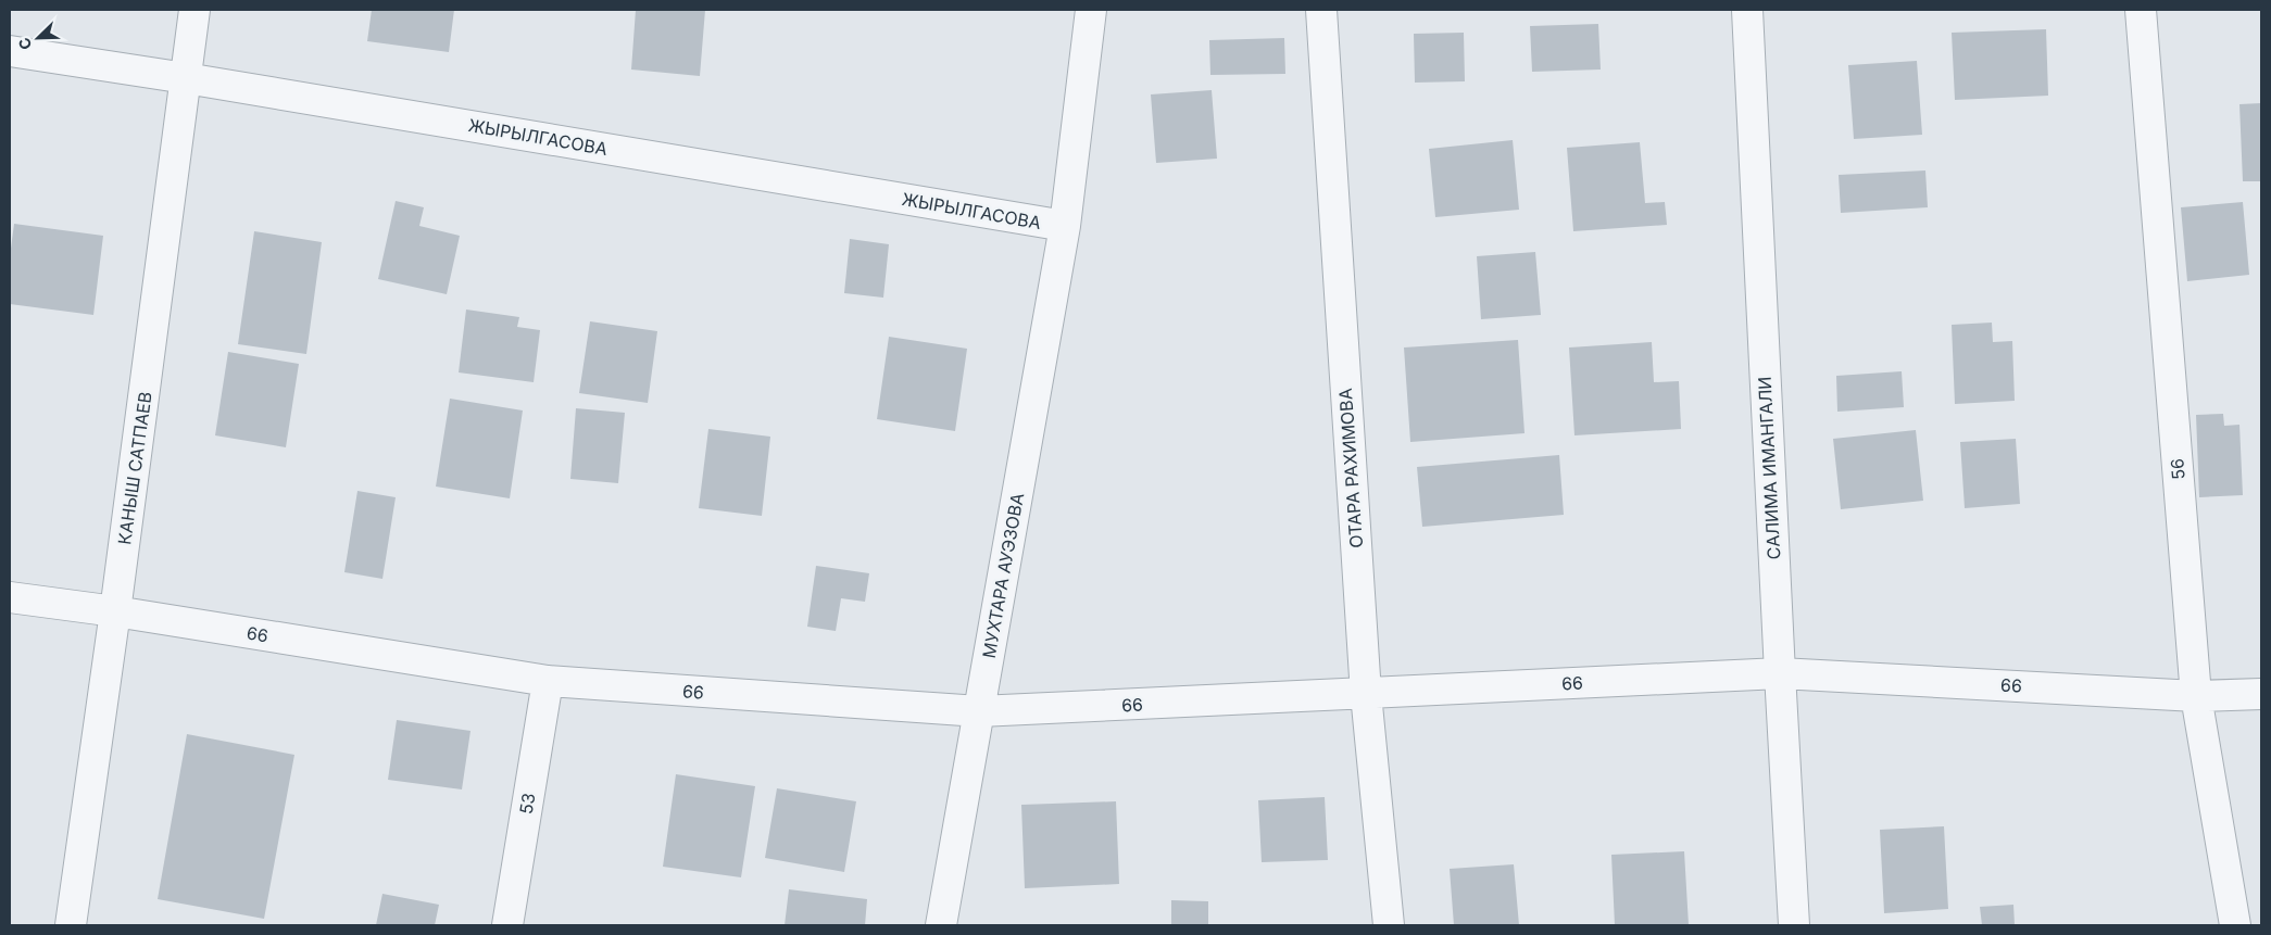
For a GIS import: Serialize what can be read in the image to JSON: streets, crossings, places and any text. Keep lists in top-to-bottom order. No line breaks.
{"streets":{"street":["ЖЫРЫЛГАСОВА","КАНЫШ САТПАЕВ","ОТАРА РАХИМОВА","САЛИМА ИМАНГАЛИ","56","МУХТАРА АУЭЗОВА","66","53"]},"crossings":[["ЖЫРЫЛГАСОВА","КАНЫШ САТПАЕВ"],["ЖЫРЫЛГАСОВА","МУХТАРА АУЭЗОВА"],["КАНЫШ САТПАЕВ","66"],["ОТАРА РАХИМОВА","66"],["САЛИМА ИМАНГАЛИ","66"],["56","66"],["МУХТАРА АУЭЗОВА","66"],["66","53"]],"north":"bottom left"}
